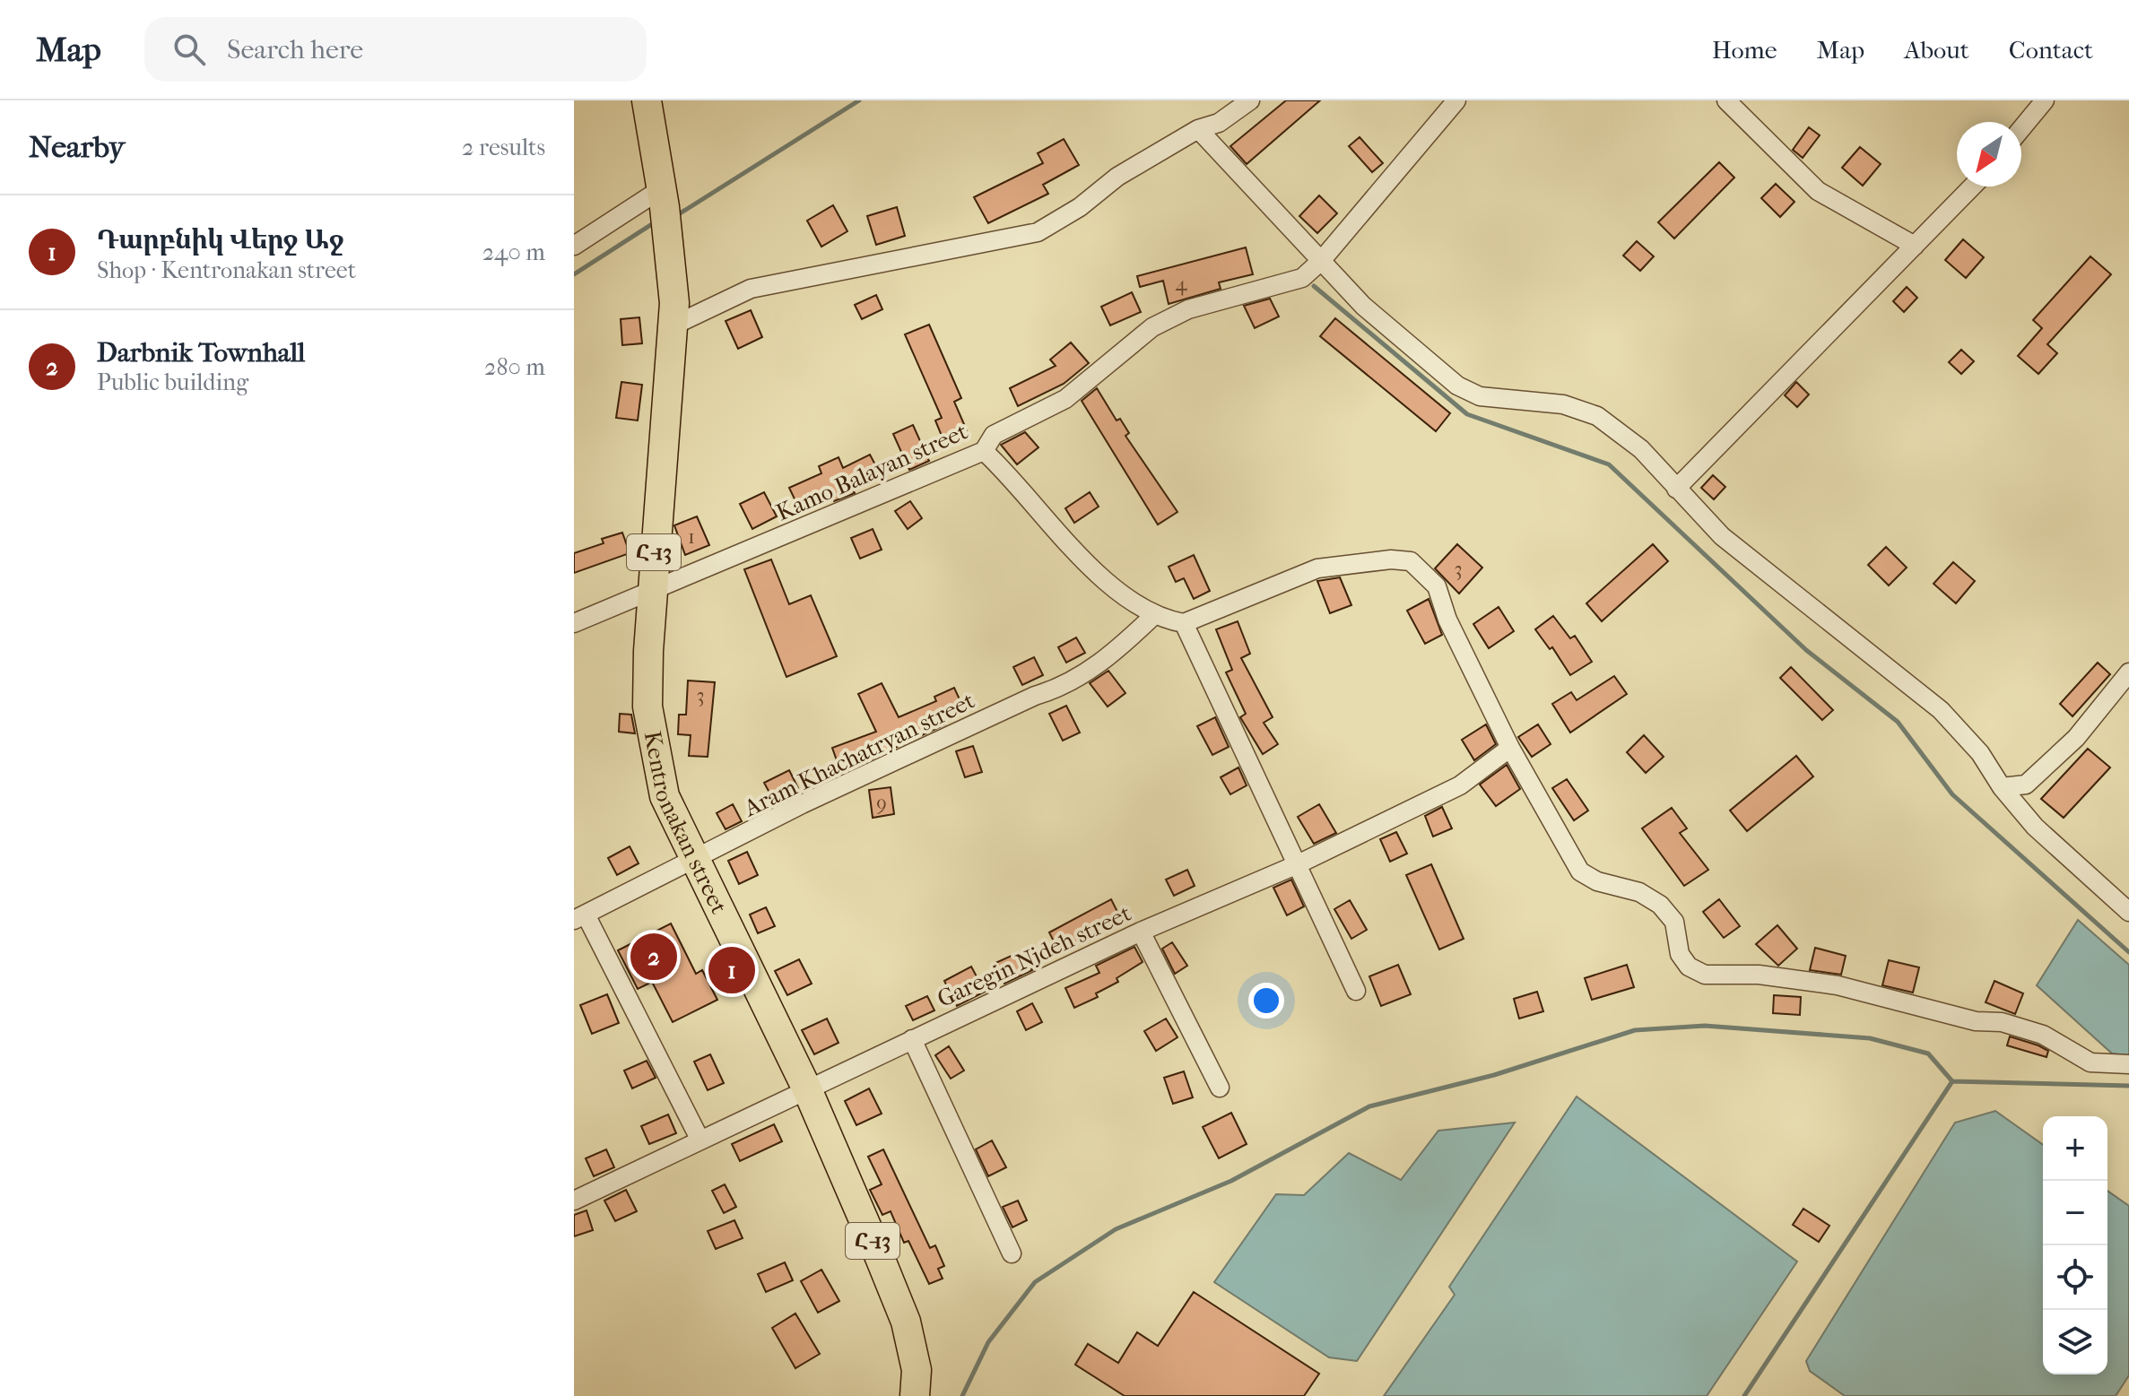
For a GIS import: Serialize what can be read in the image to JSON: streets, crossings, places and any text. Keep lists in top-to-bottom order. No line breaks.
{"streets":{"main road":["Հ-13","Kentronakan street"],"street":["Kamo Balayan street","Aram Khachatryan street","Garegin Njdeh street"]},"crossings":[["Kamo Balayan street","Kentronakan street"],["Հ-13","Kentronakan street"],["Aram Khachatryan street","Kentronakan street"],["Kentronakan street","Garegin Njdeh street"]],"house_numbers":["4","1","3","3","9"],"north":"bottom left","page":{"header":"Map","search":"Search here","nav":["Home","Map","About","Contact"],"heading":["Nearby","2 results"],"list":[{"mark":"1","name":"Դարբնիկ Վերջ Աջ","note":"Shop · Kentronakan street","value":"240 m"},{"mark":"2","name":"Darbnik Townhall","note":"Public building","value":"280 m"}],"pins":["2","1"],"map_buttons":["+","−"]}}
